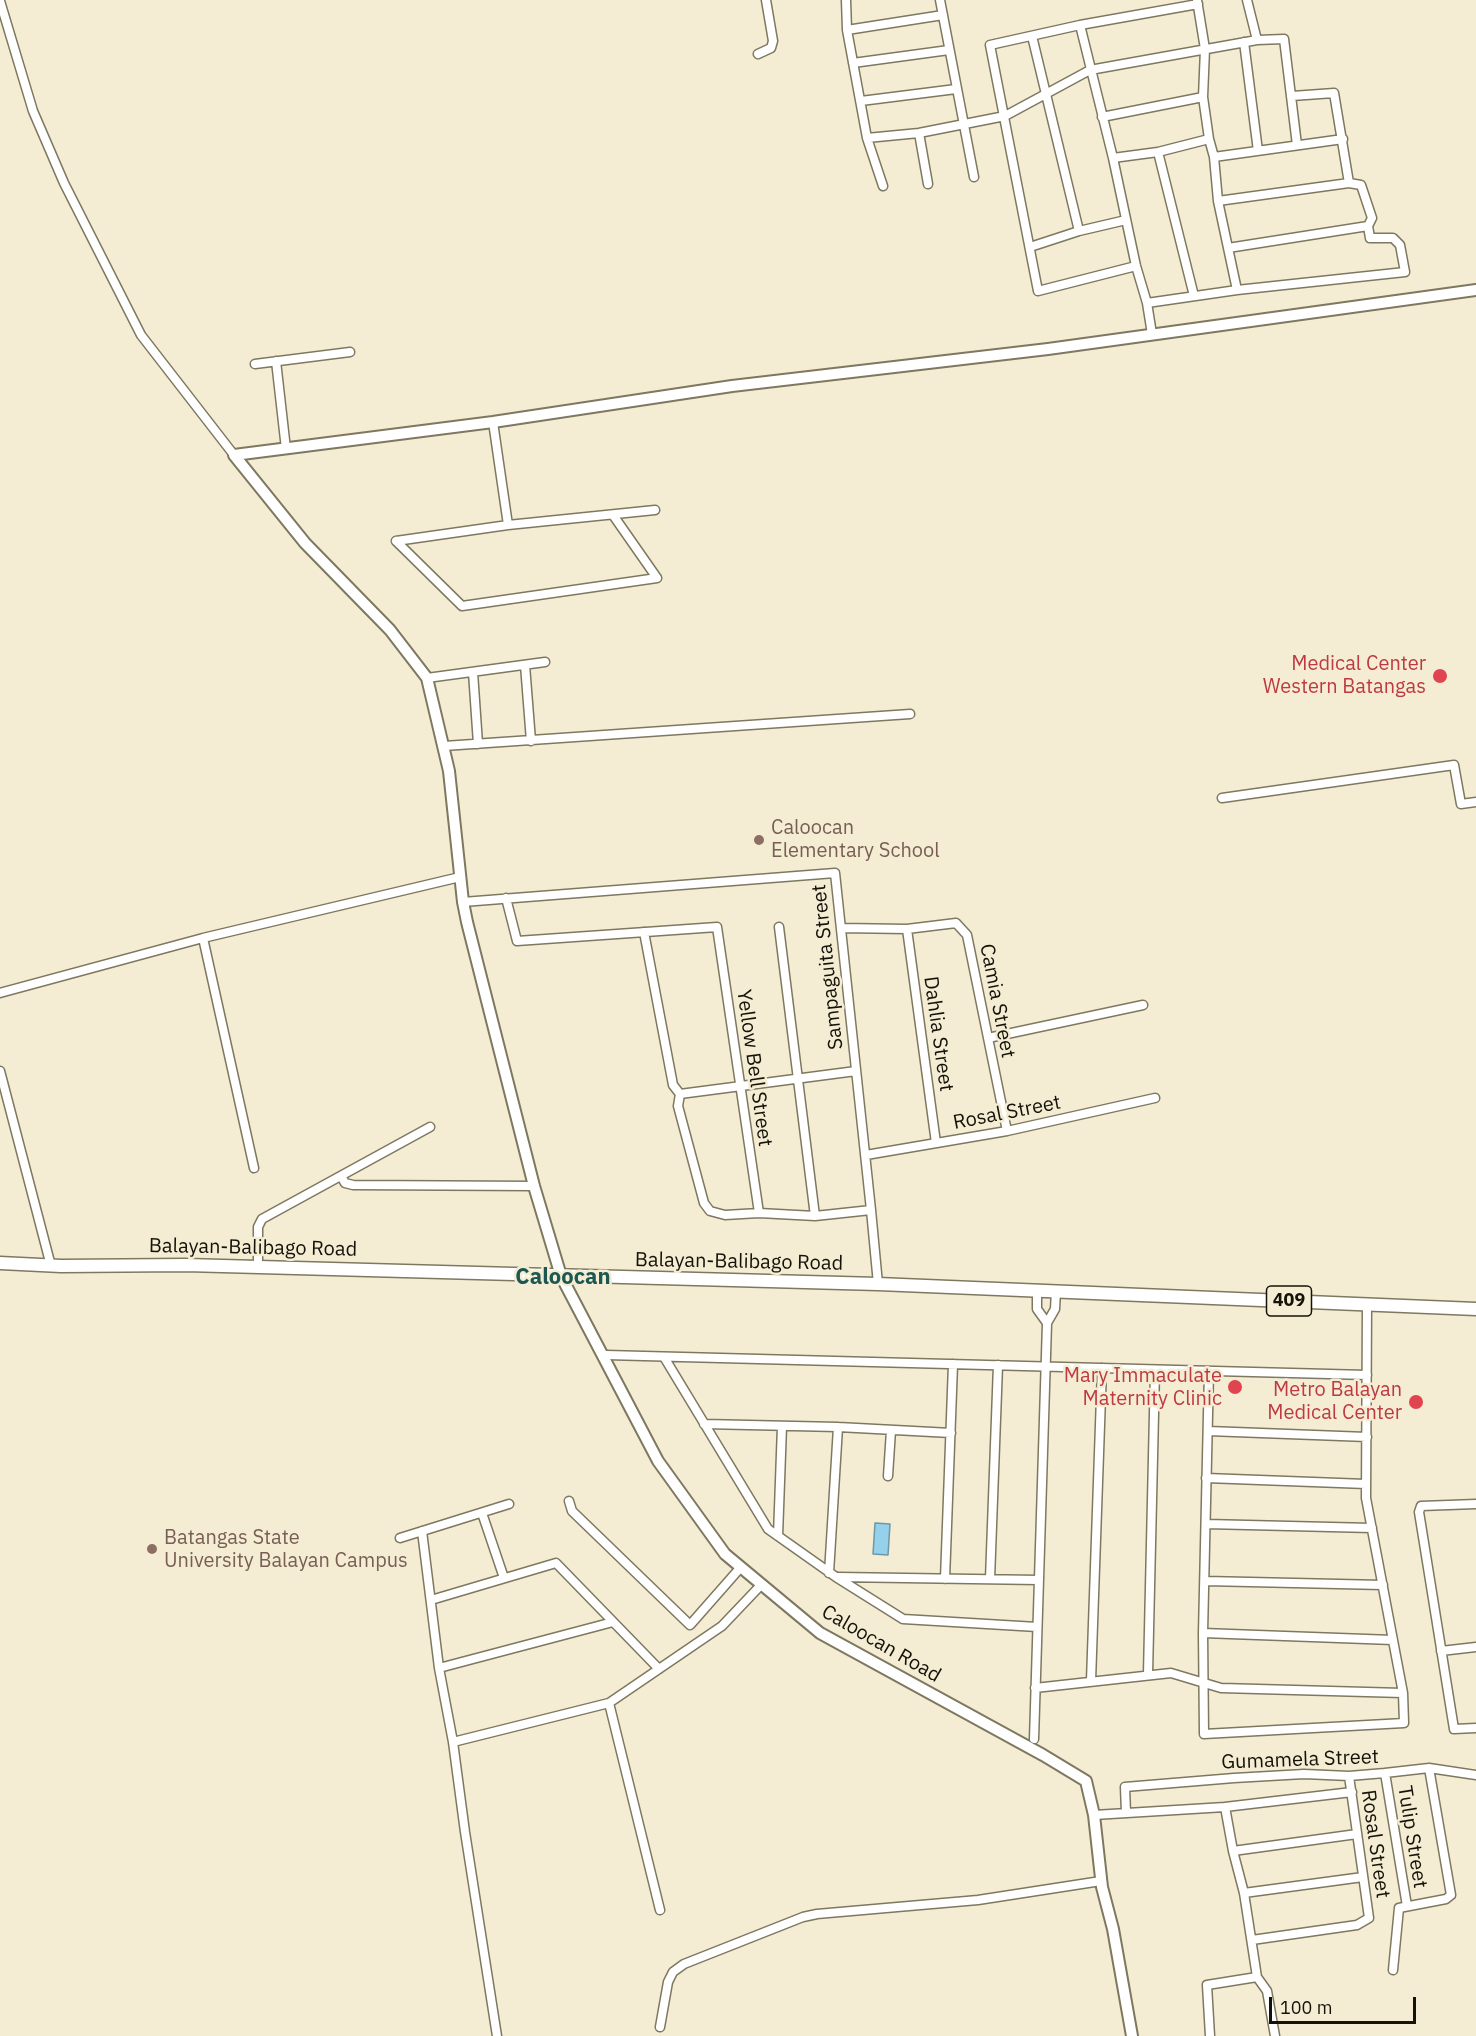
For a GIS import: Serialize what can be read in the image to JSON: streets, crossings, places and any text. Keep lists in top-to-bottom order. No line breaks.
{"streets":{"main road":["Balayan-Balibago Road","409"],"street":["Sampaguita Street","Camia Street","Dahlia Street","Yellow Bell Street","Rosal Street","Caloocan Road","Gumamela Street","Tulip Street"]},"crossings":[["Sampaguita Street","Camia Street"],["Sampaguita Street","Rosal Street"],["Sampaguita Street","Balayan-Balibago Road"],["Sampaguita Street","Caloocan Road"],["Camia Street","Dahlia Street"],["Camia Street","Rosal Street"],["Dahlia Street","Rosal Street"],["Rosal Street","Gumamela Street"],["Balayan-Balibago Road","Caloocan Road"],["Gumamela Street","Tulip Street"]],"districts":["Caloocan"],"places":["Medical Center Western Batangas","Caloocan Elementary School","Mary Immaculate Maternity Clinic","Metro Balayan Medical Center","Batangas State University Balayan Campus"],"scale_bar":"100 m"}
